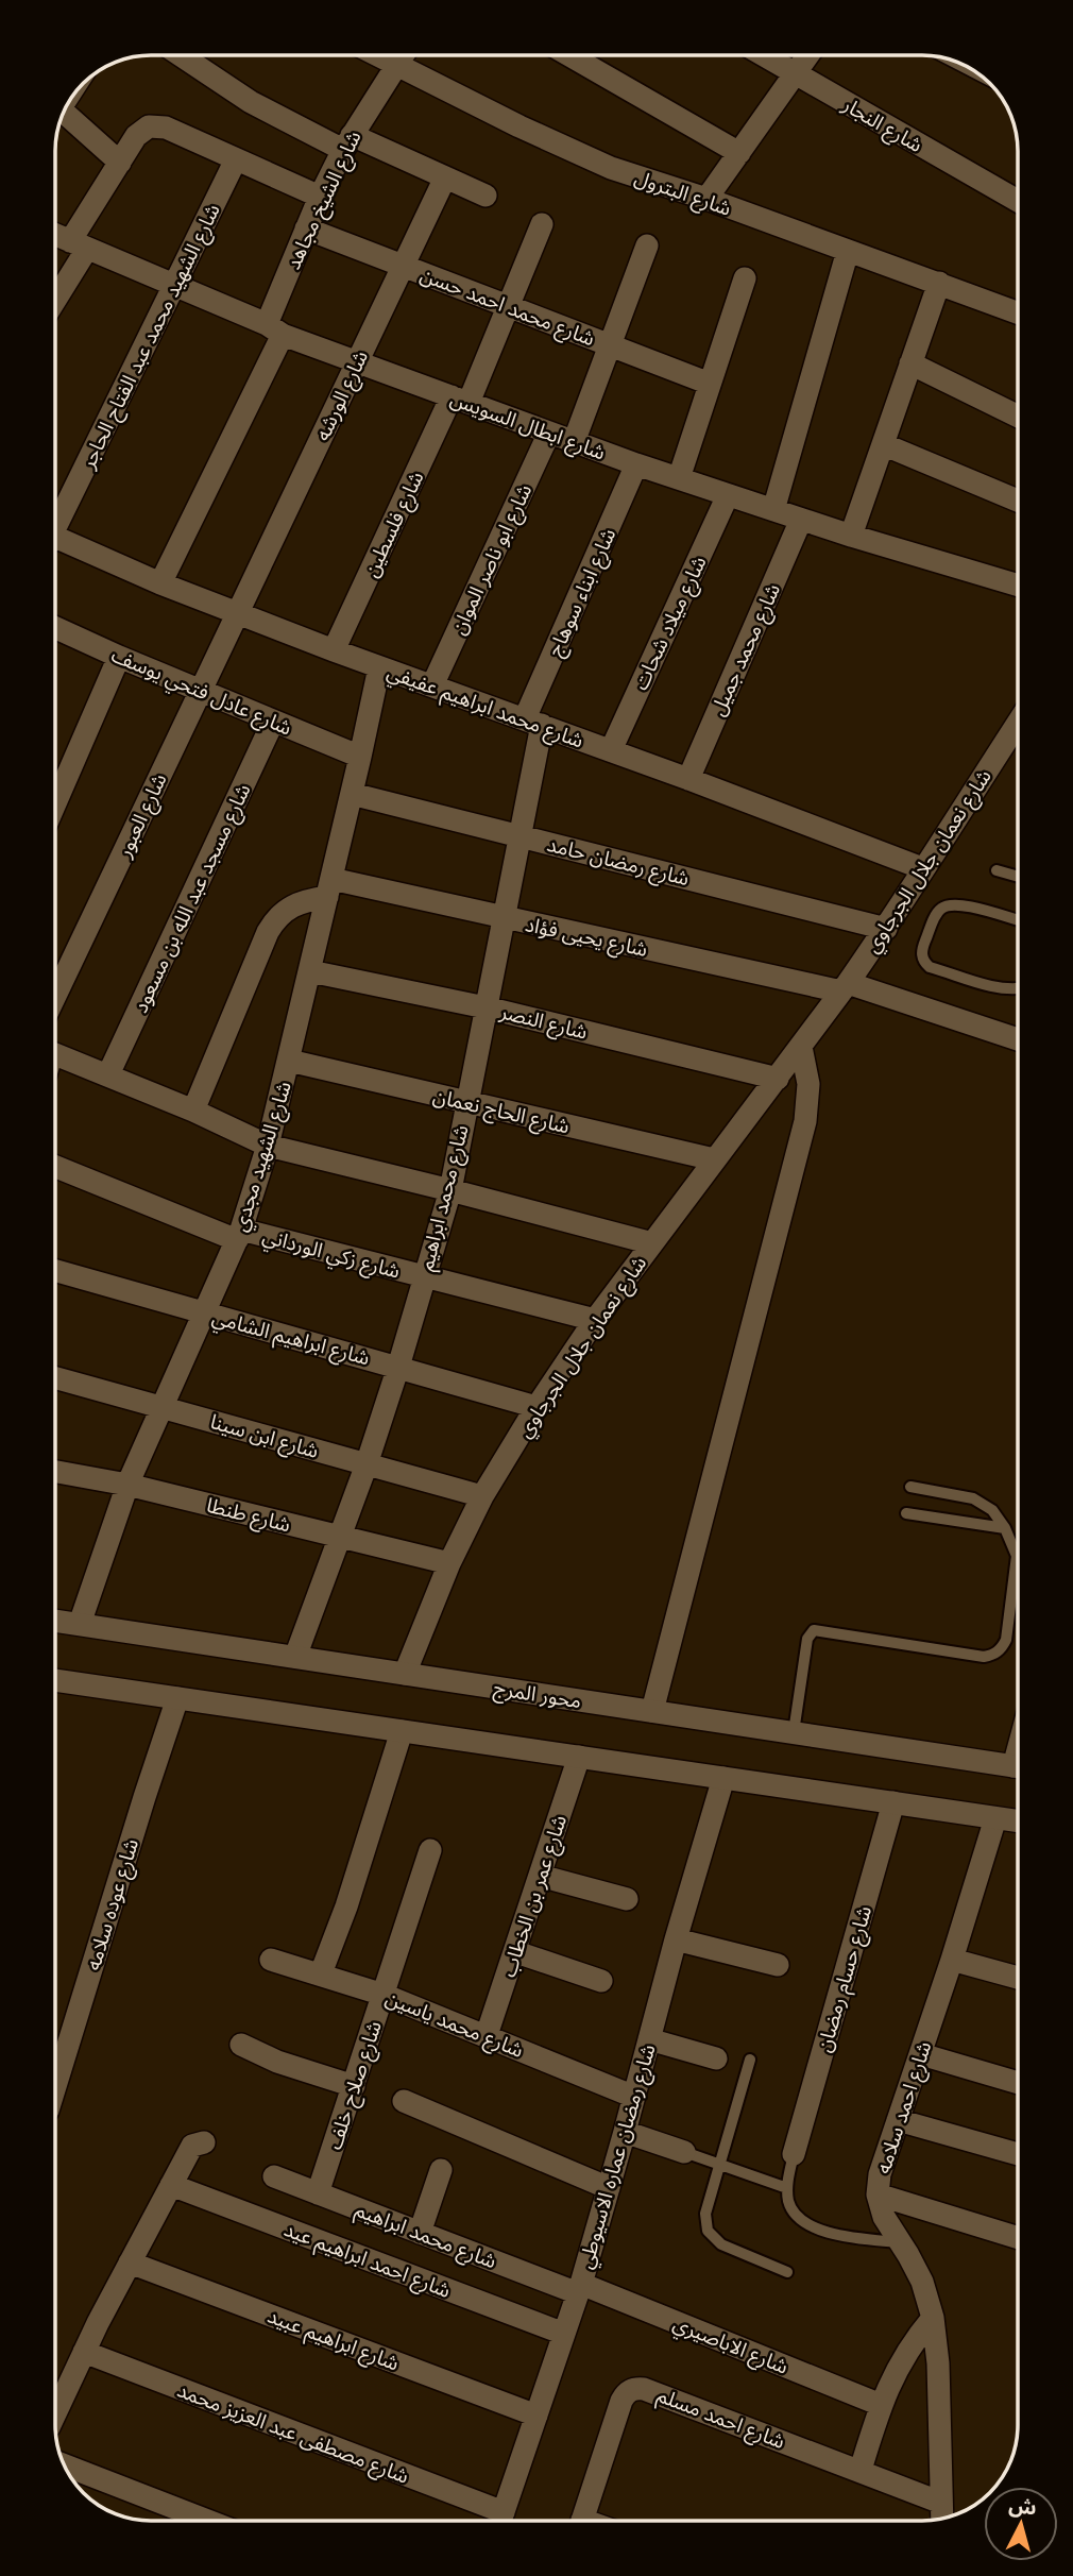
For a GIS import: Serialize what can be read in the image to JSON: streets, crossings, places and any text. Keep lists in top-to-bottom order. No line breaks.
{"streets":{"street":["شارع النجار","شارع البترول","شارع الشيخ مجاهد","شارع محمد احمد حسن","شارع الشهيد محمد عبد الفتاح الحاجر","شارع الورشه","شارع ابطال السويس","شارع فلسطين","شارع ابو ناصر الموان","شارع ابناء سوهاج","شارع ميلاد شحات","شارع محمد جميل","شارع عادل فتحي يوسف","شارع محمد ابراهيم عفيفي","شارع العبور","شارع رمضان حامد","شارع نعمان جلال الجرجاوي","شارع مسجد عبد الله بن مسعود","شارع يحيى فؤاد","شارع النصر","شارع الحاج نعمان","شارع الشهيد مجدي","شارع محمد ابراهيم","شارع زكي الورداني","شارع ابراهيم الشامي","شارع ابن سينا","شارع طنطا","محور المرج","شارع عمر بن الخطاب","شارع عوده سلامه","شارع حسام رمضان","شارع محمد ياسين","شارع صلاح خلف","شارع احمد سلامه","شارع رمضان عماره الاسيوطي","شارع احمد ابراهيم عيد","شارع ابراهيم عبيد","شارع الاباصيري","شارع احمد مسلم","شارع مصطفى عبد العزيز محمد"]},"crossings":[["شارع البترول","شارع الشيخ مجاهد"],["شارع الشيخ مجاهد","شارع محمد احمد حسن"],["شارع الشيخ مجاهد","شارع ابطال السويس"],["شارع الشيخ مجاهد","شارع محمد ابراهيم عفيفي"],["شارع محمد احمد حسن","شارع الورشه"],["شارع محمد احمد حسن","شارع فلسطين"],["شارع الشهيد محمد عبد الفتاح الحاجر","شارع ابطال السويس"],["شارع الورشه","شارع ابطال السويس"],["شارع الورشه","شارع محمد ابراهيم عفيفي"],["شارع الورشه","شارع العبور"],["شارع ابطال السويس","شارع فلسطين"],["شارع ابطال السويس","شارع ابو ناصر الموان"],["شارع ابطال السويس","شارع ابناء سوهاج"],["شارع ابطال السويس","شارع ميلاد شحات"],["شارع ابطال السويس","شارع محمد جميل"],["شارع فلسطين","شارع محمد ابراهيم عفيفي"],["شارع ابو ناصر الموان","شارع محمد ابراهيم عفيفي"],["شارع ابناء سوهاج","شارع محمد ابراهيم عفيفي"],["شارع ابناء سوهاج","شارع محمد ابراهيم"],["شارع ميلاد شحات","شارع محمد ابراهيم عفيفي"],["شارع محمد جميل","شارع محمد ابراهيم عفيفي"],["شارع عادل فتحي يوسف","شارع العبور"],["شارع عادل فتحي يوسف","شارع مسجد عبد الله بن مسعود"],["شارع عادل فتحي يوسف","شارع الشهيد مجدي"],["شارع محمد ابراهيم عفيفي","شارع العبور"],["شارع محمد ابراهيم عفيفي","شارع نعمان جلال الجرجاوي"],["شارع محمد ابراهيم عفيفي","شارع الشهيد مجدي"],["شارع محمد ابراهيم عفيفي","شارع محمد ابراهيم"],["شارع رمضان حامد","شارع نعمان جلال الجرجاوي"],["شارع رمضان حامد","شارع الشهيد مجدي"],["شارع رمضان حامد","شارع محمد ابراهيم"],["شارع نعمان جلال الجرجاوي","شارع يحيى فؤاد"],["شارع نعمان جلال الجرجاوي","شارع النصر"],["شارع نعمان جلال الجرجاوي","شارع الحاج نعمان"],["شارع نعمان جلال الجرجاوي","شارع زكي الورداني"],["شارع نعمان جلال الجرجاوي","شارع ابراهيم الشامي"],["شارع نعمان جلال الجرجاوي","شارع ابن سينا"],["شارع نعمان جلال الجرجاوي","شارع طنطا"],["شارع نعمان جلال الجرجاوي","محور المرج"],["شارع يحيى فؤاد","شارع الشهيد مجدي"],["شارع يحيى فؤاد","شارع محمد ابراهيم"],["شارع النصر","شارع الشهيد مجدي"],["شارع النصر","شارع محمد ابراهيم"],["شارع الحاج نعمان","شارع الشهيد مجدي"],["شارع الحاج نعمان","شارع محمد ابراهيم"],["شارع الشهيد مجدي","شارع زكي الورداني"],["شارع الشهيد مجدي","شارع ابراهيم الشامي"],["شارع الشهيد مجدي","شارع ابن سينا"],["شارع الشهيد مجدي","شارع طنطا"],["شارع الشهيد مجدي","محور المرج"],["شارع محمد ابراهيم","شارع زكي الورداني"],["شارع محمد ابراهيم","شارع ابراهيم الشامي"],["شارع محمد ابراهيم","شارع ابن سينا"],["شارع محمد ابراهيم","شارع طنطا"],["شارع محمد ابراهيم","محور المرج"],["شارع محمد ابراهيم","شارع صلاح خلف"],["شارع محمد ابراهيم","شارع رمضان عماره الاسيوطي"],["شارع محمد ابراهيم","شارع الاباصيري"],["شارع عمر بن الخطاب","شارع محمد ياسين"],["شارع محمد ياسين","شارع صلاح خلف"],["شارع محمد ياسين","شارع رمضان عماره الاسيوطي"],["شارع احمد سلامه","شارع احمد مسلم"],["شارع رمضان عماره الاسيوطي","شارع احمد ابراهيم عيد"],["شارع رمضان عماره الاسيوطي","شارع ابراهيم عبيد"],["شارع رمضان عماره الاسيوطي","شارع الاباصيري"]],"north":"top"}
